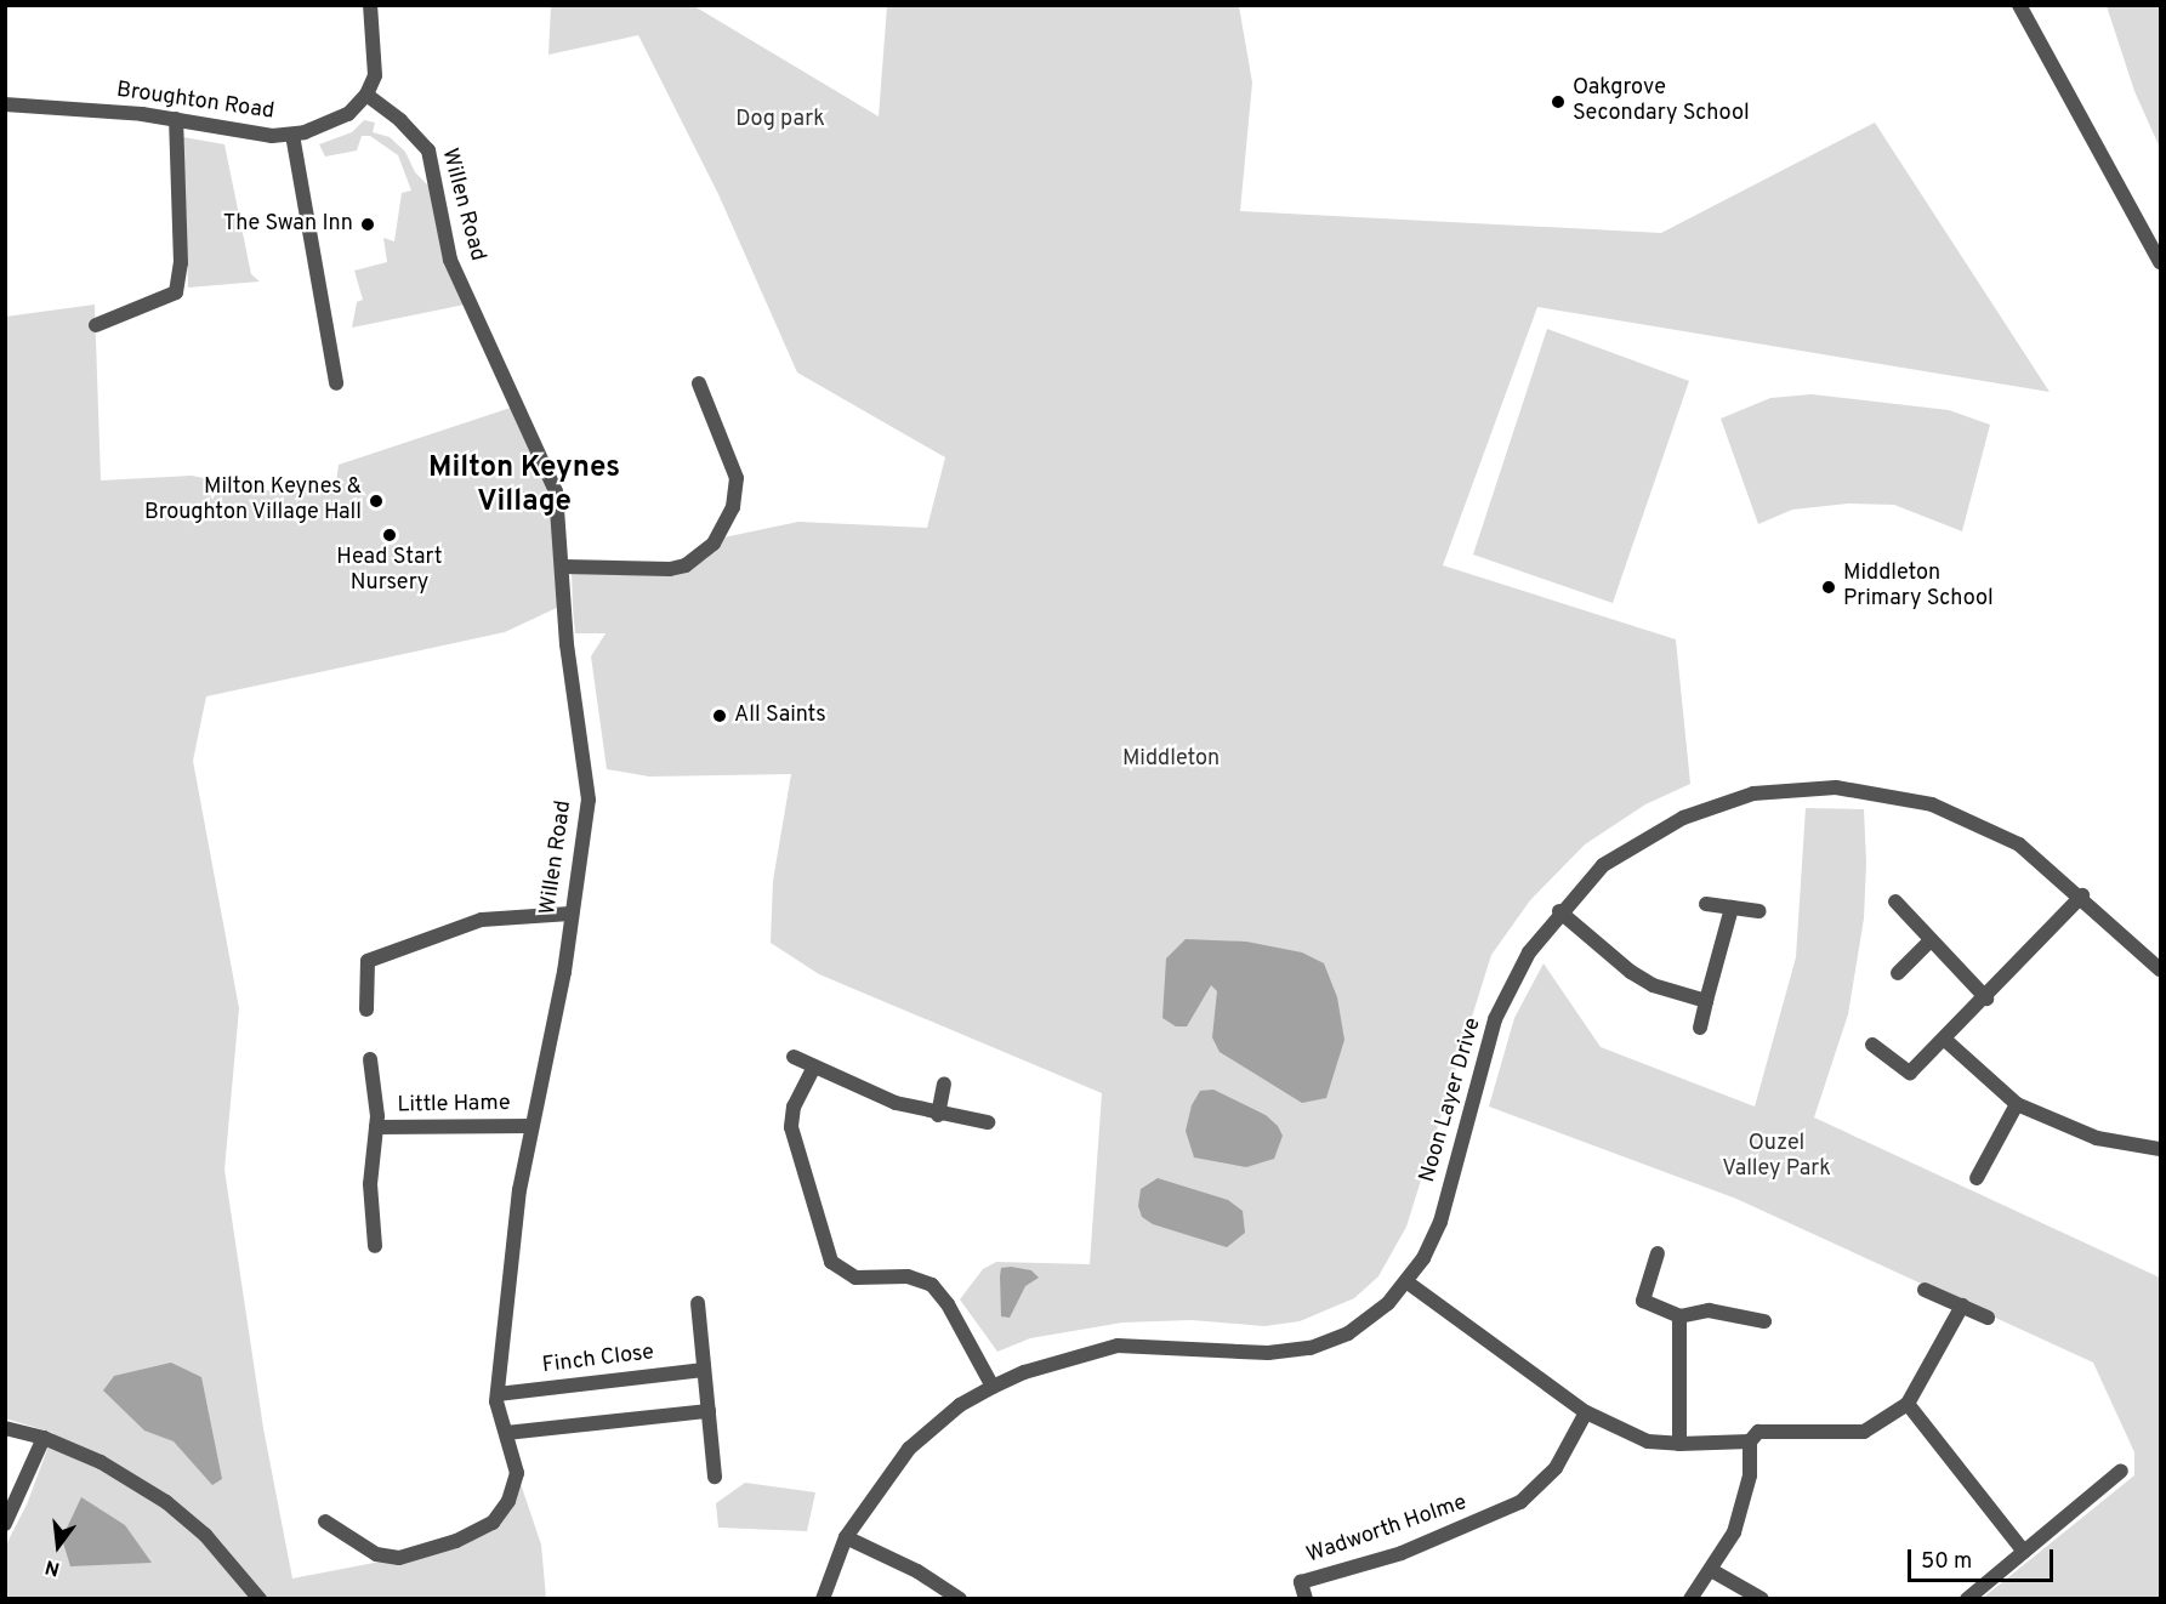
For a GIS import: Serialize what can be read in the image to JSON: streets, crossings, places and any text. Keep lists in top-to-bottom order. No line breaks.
{"streets":{"street":["Broughton Road","Willen Road","Noon Layer Drive","Little Hame","Finch Close","Wadworth Holme"]},"crossings":[["Broughton Road","Willen Road"],["Willen Road","Little Hame"],["Willen Road","Finch Close"]],"districts":["Milton Keynes Village"],"parks":["Dog park","Middleton","Ouzel Valley Park"],"places":["Oakgrove Secondary School","The Swan Inn","Milton Keynes & Broughton Village Hall","Head Start Nursery","Middleton Primary School","All Saints"],"scale_bar":"50 m","north":"bottom"}
